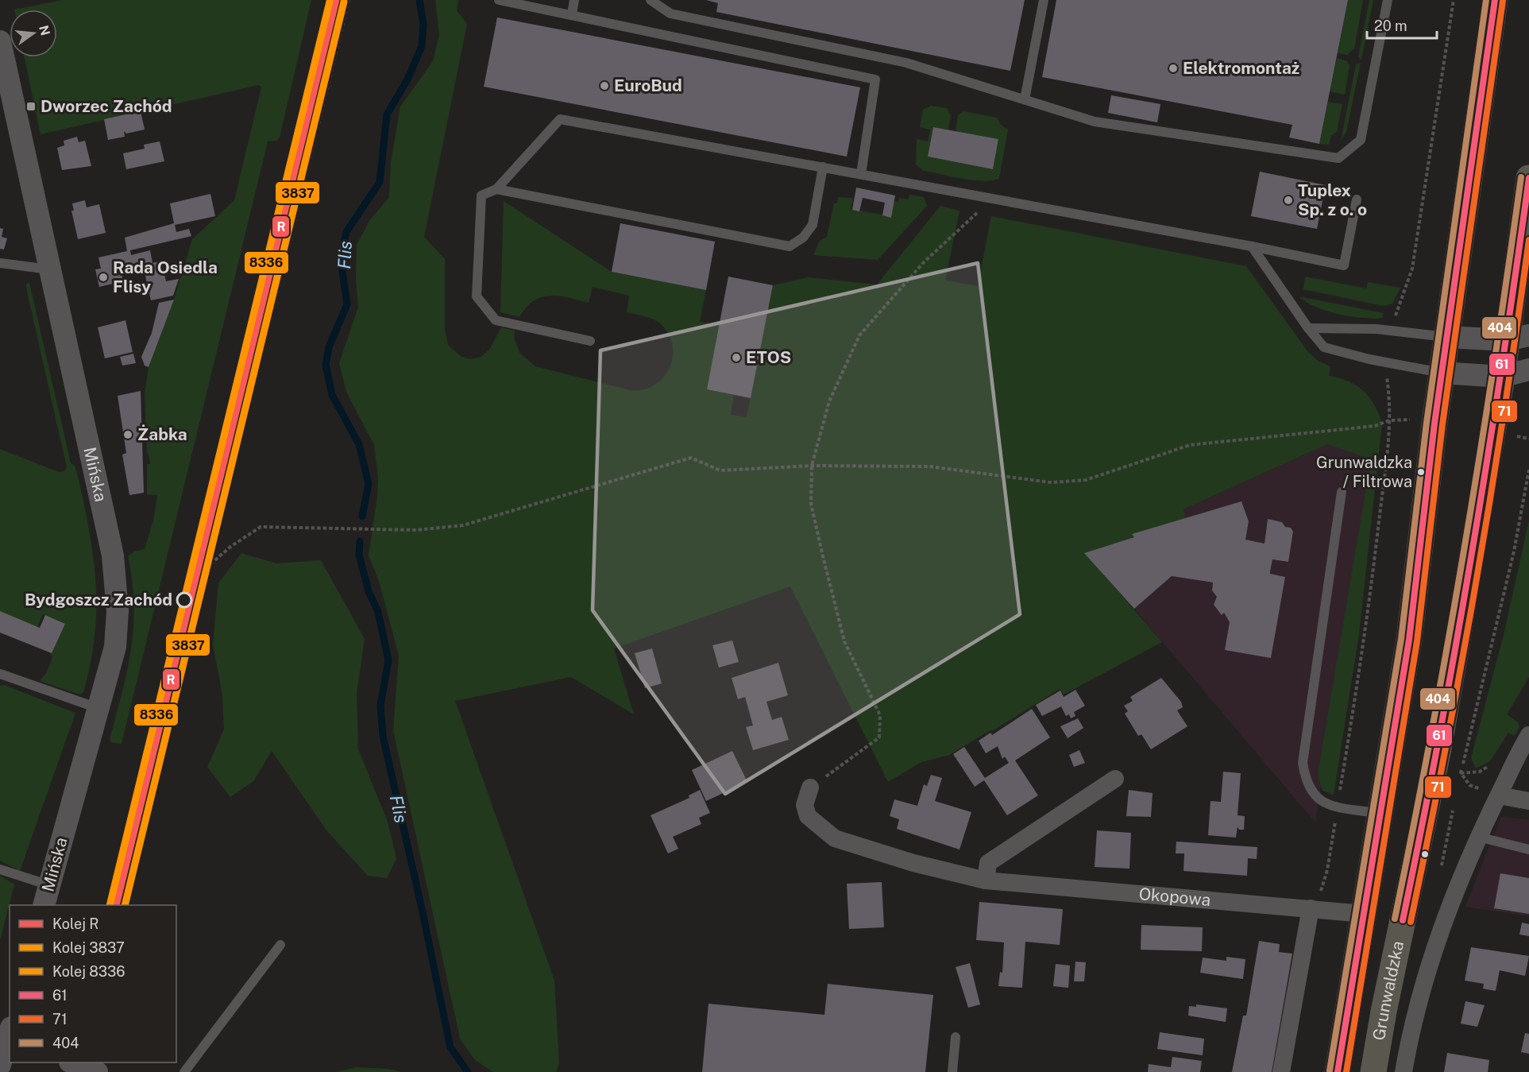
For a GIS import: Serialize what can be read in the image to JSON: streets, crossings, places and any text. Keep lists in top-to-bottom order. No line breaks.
{"streets":{"main road":["Grunwaldzka"],"street":["Mińska","Okopowa"]},"water":["Flis"],"places":{"other":["Elektromontaż","EuroBud","Tuplex Sp. z o. o","Rada Osiedla Flisy","ETOS","Żabka","Grunwaldzka / Filtrowa","Bydgoszcz Zachód"],"transit":["Dworzec Zachód"]},"lines":["rail line R","transit line 61","transit line 404","transit line 71","rail line 3837","rail line 8336"],"legend":["Kolej R","Kolej 3837","Kolej 8336","61","71","404"],"scale_bar":"20 m","north":"right"}
